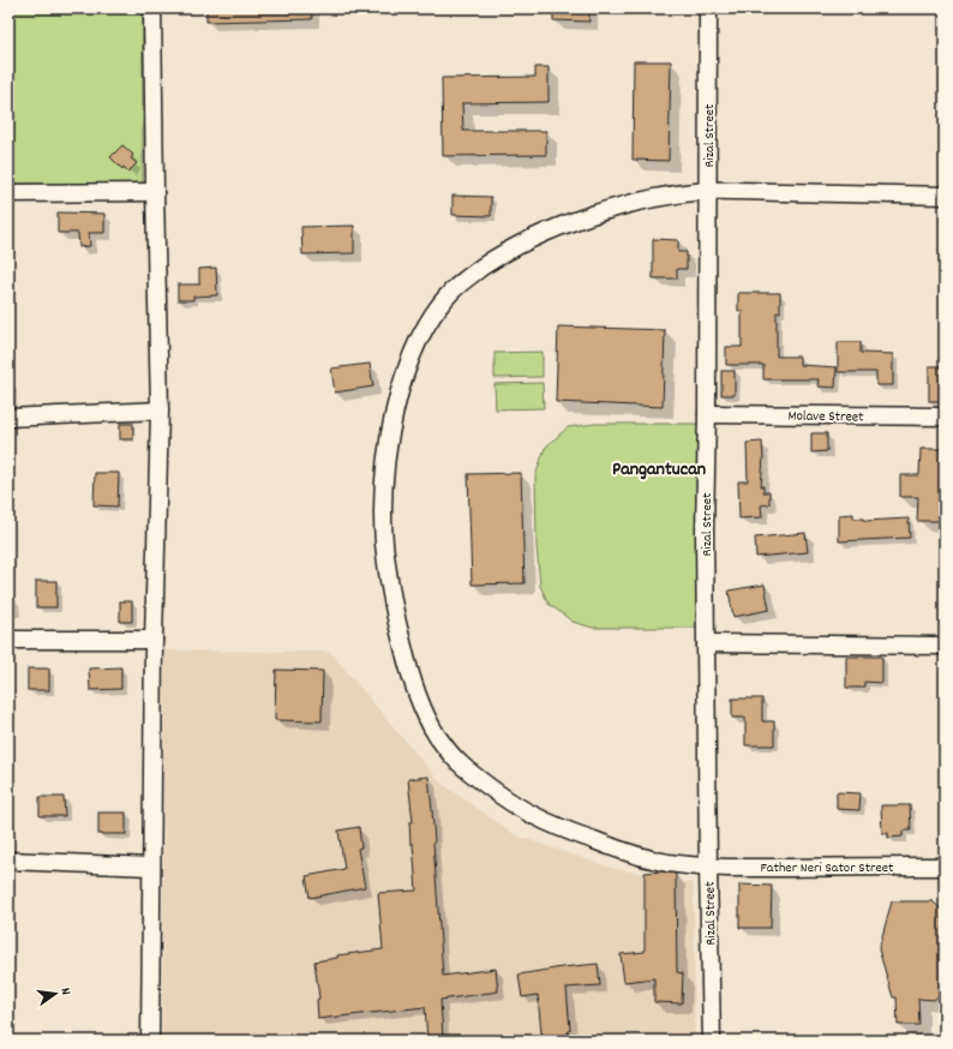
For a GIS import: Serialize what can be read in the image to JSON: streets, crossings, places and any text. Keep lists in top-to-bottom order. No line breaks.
{"streets":{"street":["Rizal Street","Molave Street","Father Neri Sator Street"]},"crossings":[["Rizal Street","Molave Street"],["Rizal Street","Father Neri Sator Street"]],"districts":["Pangantucan"],"north":"right"}
